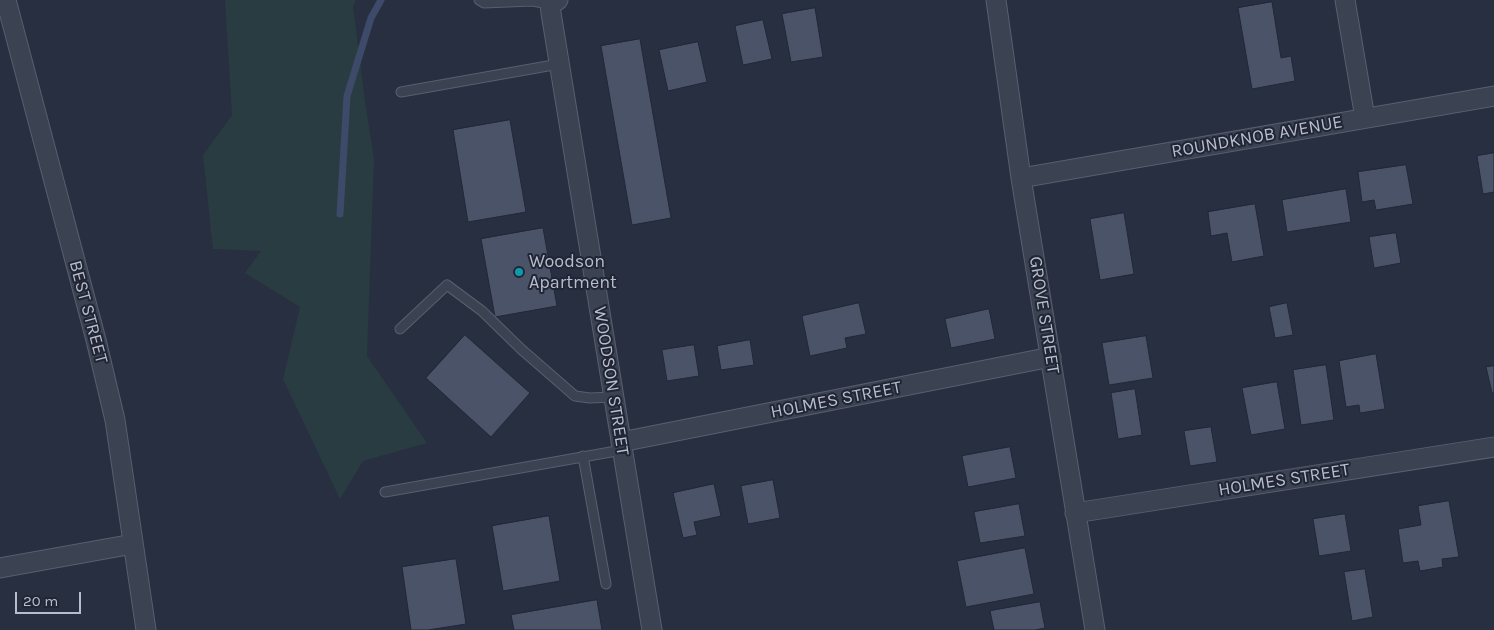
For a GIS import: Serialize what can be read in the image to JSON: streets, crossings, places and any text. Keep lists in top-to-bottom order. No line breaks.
{"streets":{"street":["ROUNDKNOB AVENUE","BEST STREET","GROVE STREET","WOODSON STREET","HOLMES STREET"]},"crossings":[["ROUNDKNOB AVENUE","GROVE STREET"],["GROVE STREET","HOLMES STREET"],["WOODSON STREET","HOLMES STREET"]],"places":["Woodson Apartment"],"scale_bar":"20 m"}
